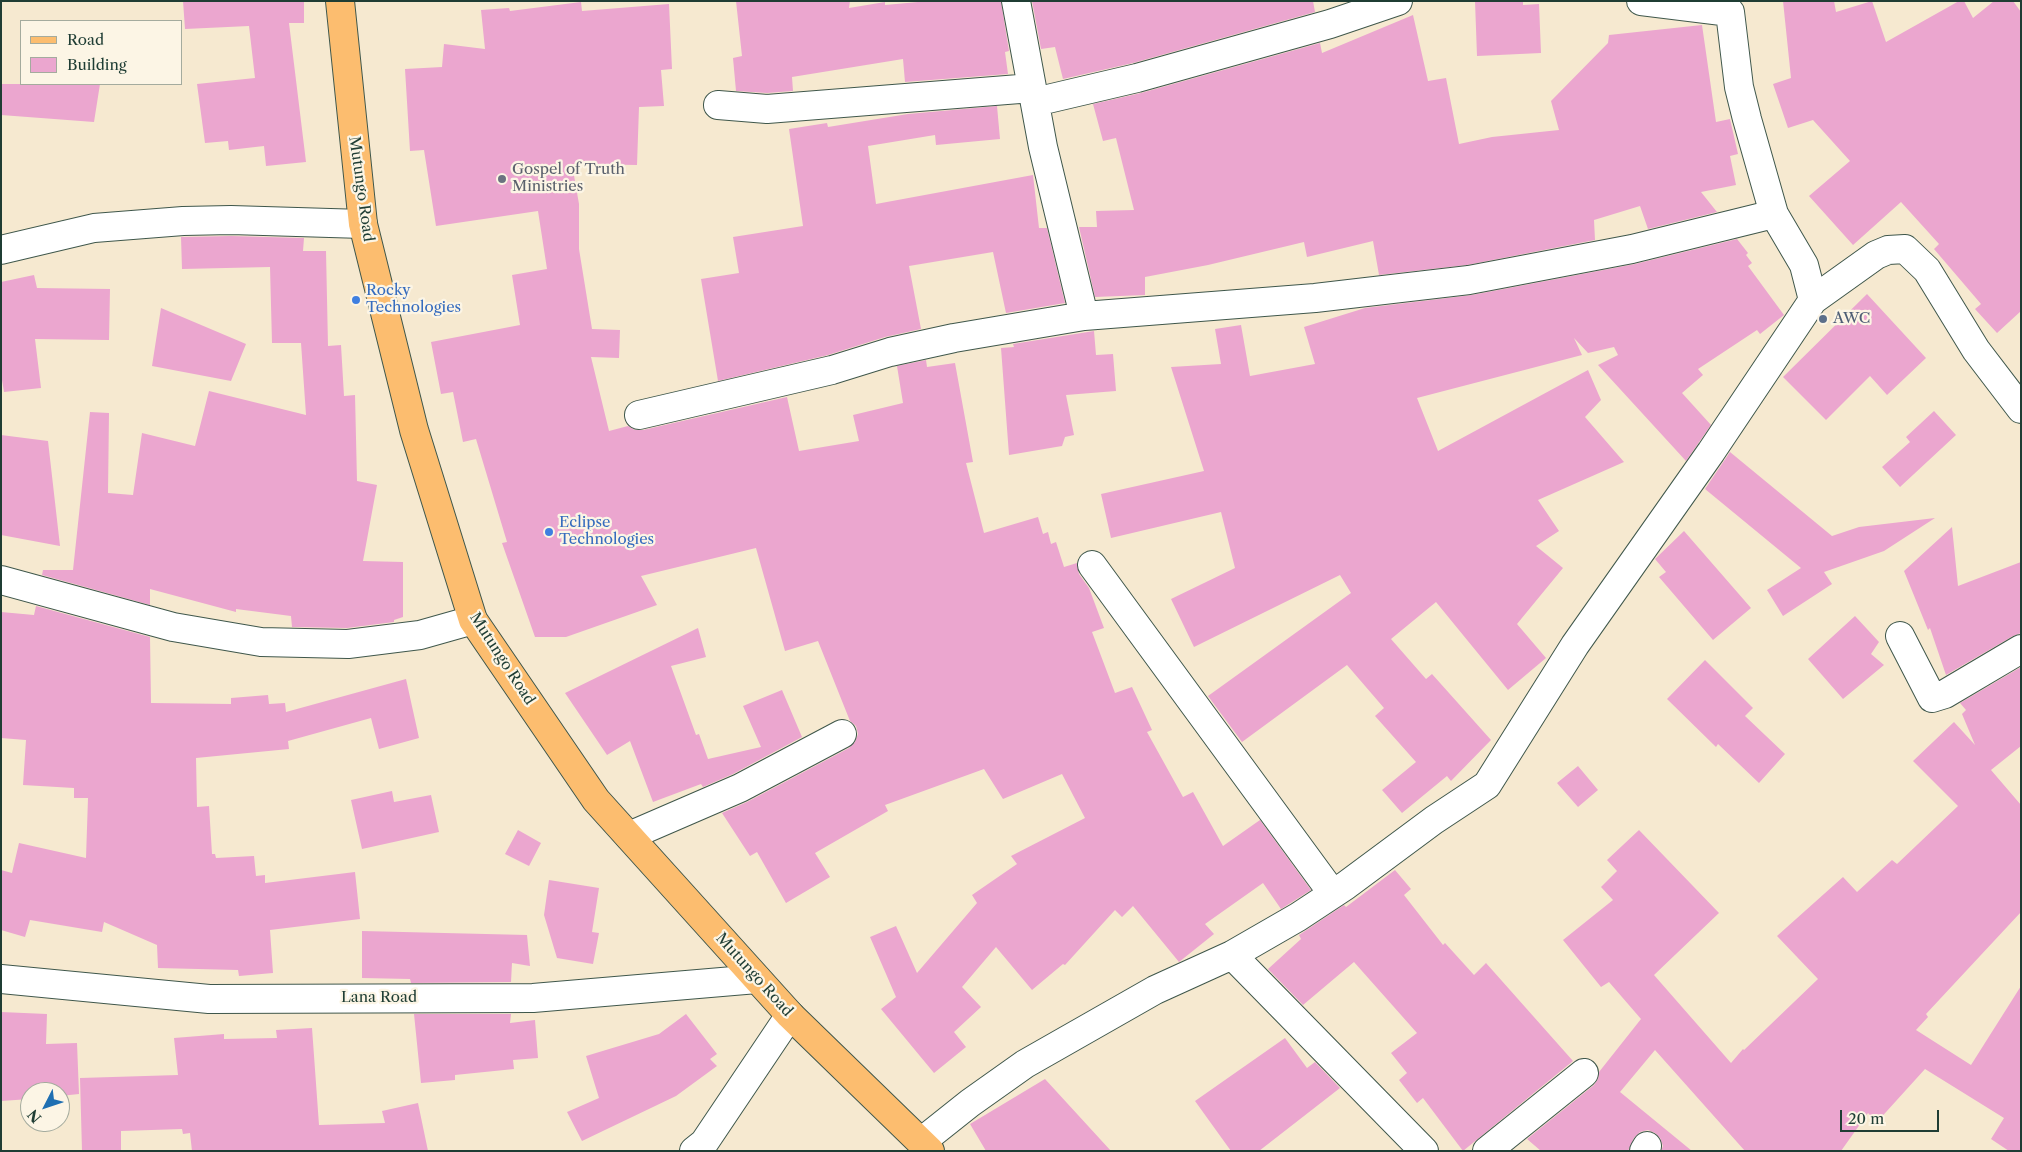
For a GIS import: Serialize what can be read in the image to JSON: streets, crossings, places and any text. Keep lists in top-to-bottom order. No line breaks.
{"streets":{"main road":["Mutungo Road"],"street":["Lana Road"]},"crossings":[["Mutungo Road","Lana Road"]],"places":["Gospel of Truth Ministries","Rocky Technologies","AWC","Eclipse Technologies"],"legend":["Road","Building"],"scale_bar":"20 m","north":"bottom left"}
